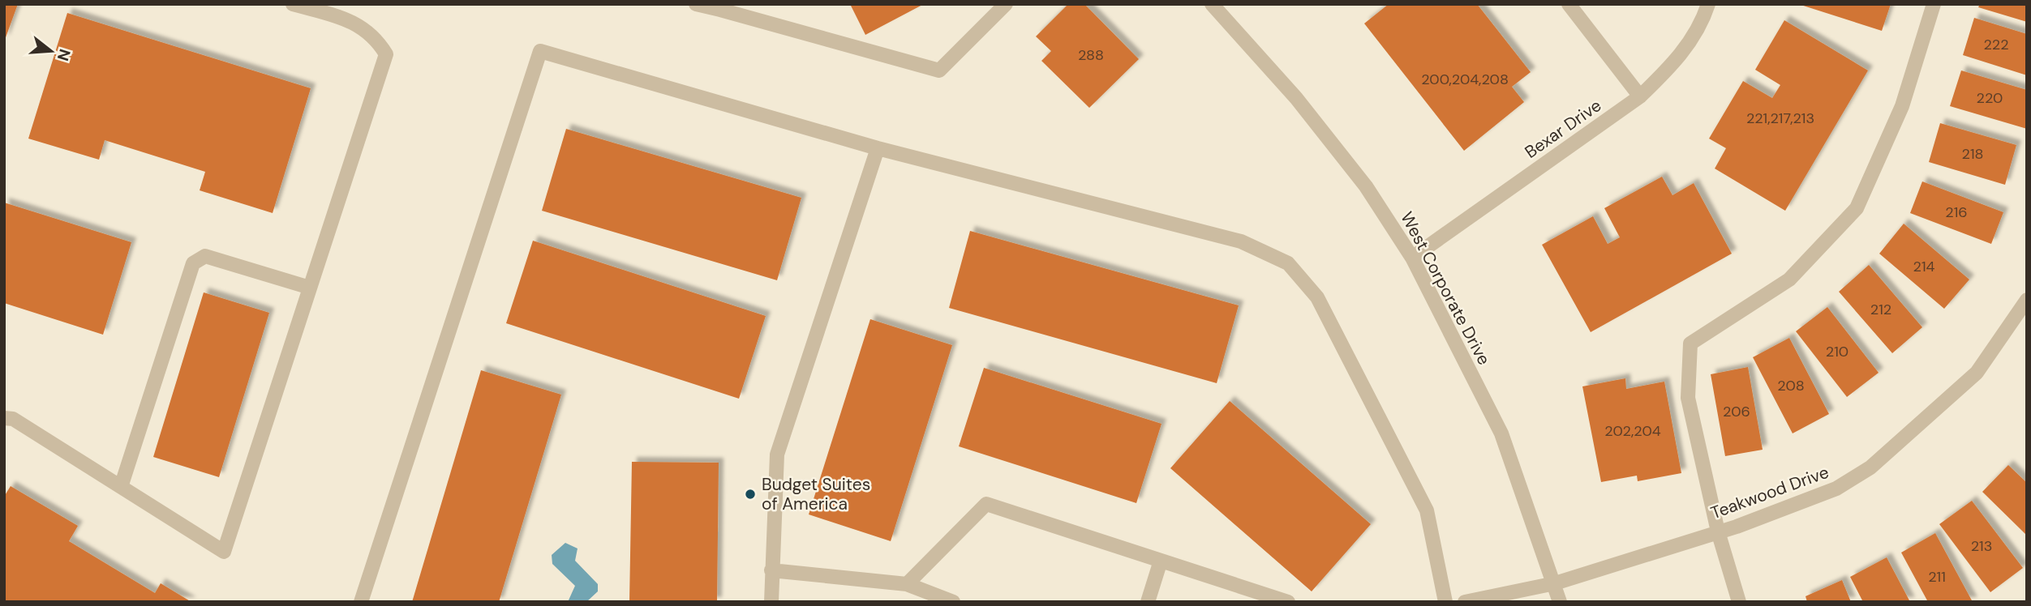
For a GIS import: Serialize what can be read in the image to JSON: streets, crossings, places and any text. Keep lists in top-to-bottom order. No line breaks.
{"streets":{"street":["Bexar Drive","West Corporate Drive","Teakwood Drive"]},"crossings":[["Bexar Drive","West Corporate Drive"],["West Corporate Drive","Teakwood Drive"]],"places":["Budget Suites of America"],"house_numbers":["222","288","200,204,208","220","221,217,213","218","216","214","212","210","208","206","202,204","213","211"],"north":"right"}
